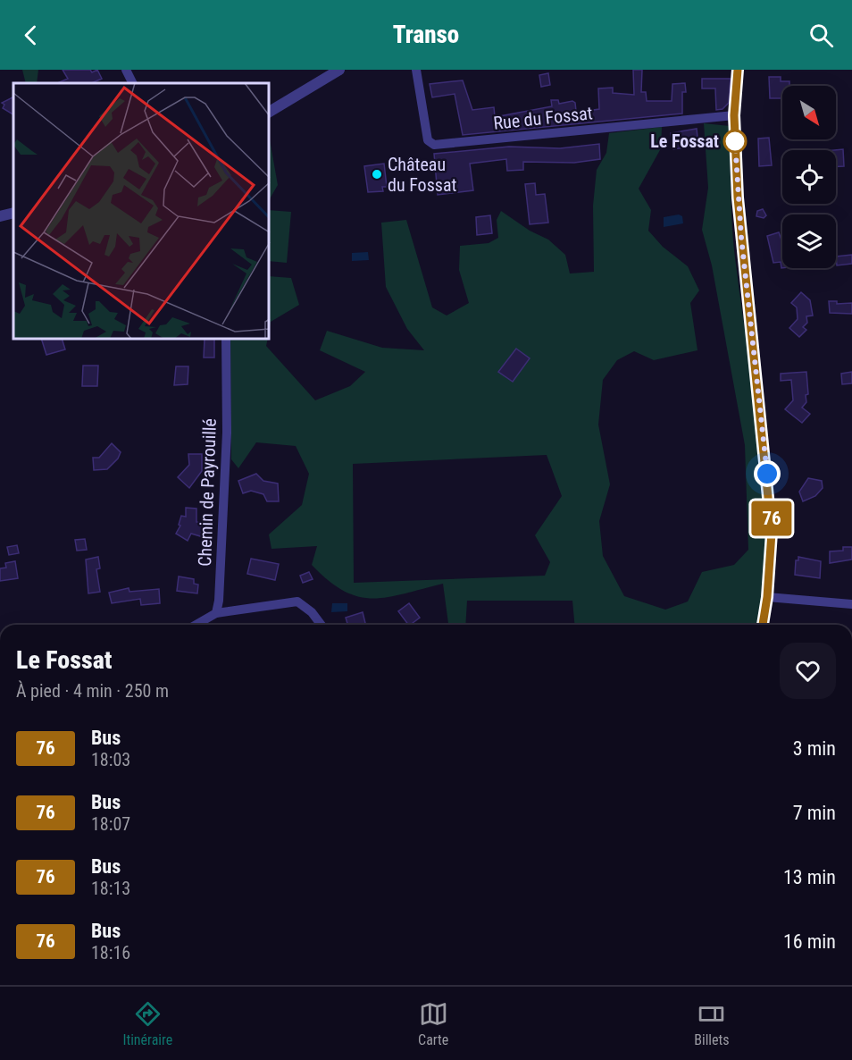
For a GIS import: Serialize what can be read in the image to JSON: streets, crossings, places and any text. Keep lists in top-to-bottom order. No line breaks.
{"streets":{"street":["Rue du Fossat","Chemin de Payrouillé"]},"places":["Le Fossat","Château du Fossat"],"lines":["bus line 76"],"north":"bottom right","page":{"header":"Transo","on_map":"76","heading":["Le Fossat","À pied · 4 min · 250 m"],"list":[{"mark":"76","name":"Bus","note":"18:03","value":"3 min"},{"mark":"76","name":"Bus","note":"18:07","value":"7 min"},{"mark":"76","name":"Bus","note":"18:13","value":"13 min"},{"mark":"76","name":"Bus","note":"18:16","value":"16 min"}],"tabs":["Itinéraire","Carte","Billets"]}}
